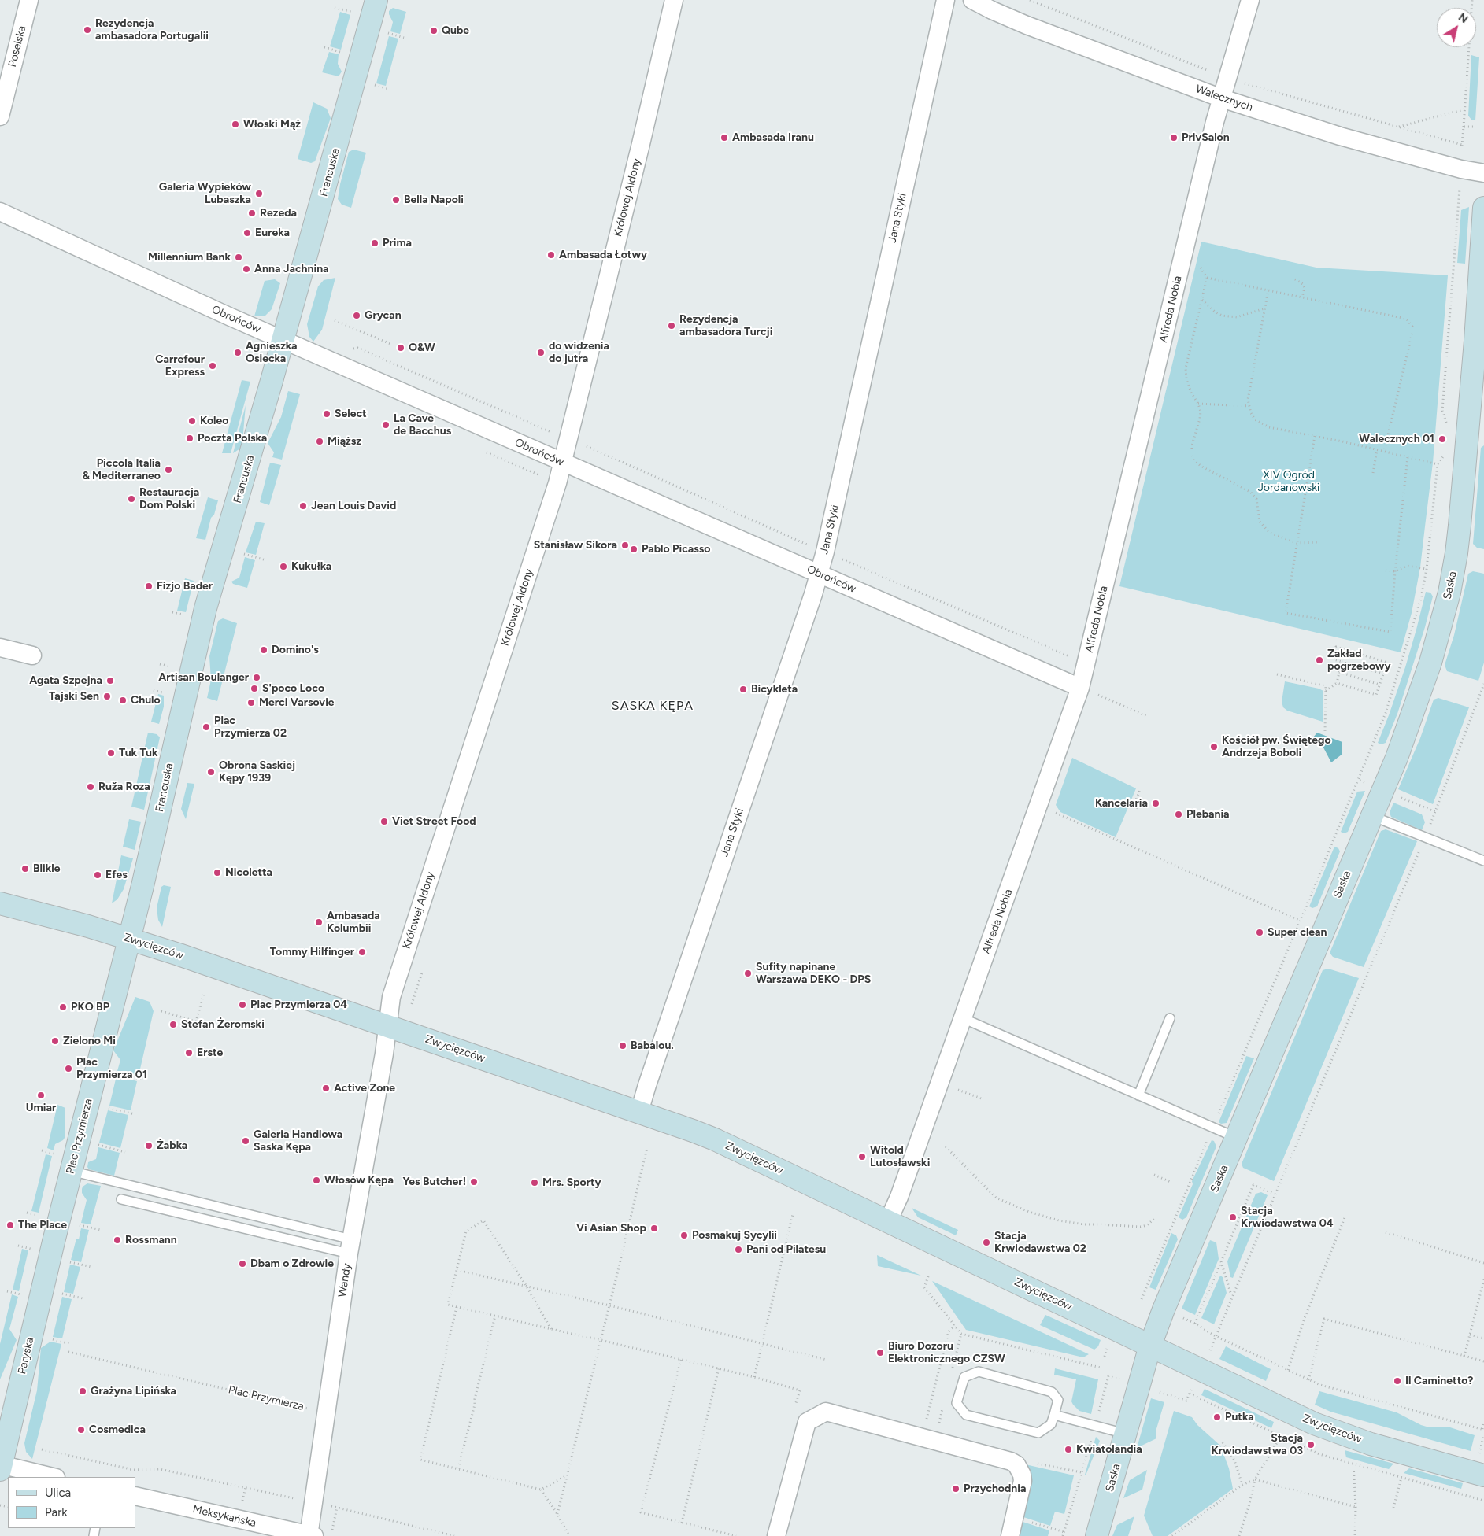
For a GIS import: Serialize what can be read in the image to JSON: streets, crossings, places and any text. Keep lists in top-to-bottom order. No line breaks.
{"streets":{"street":["Poselska","Walecznych","Francuska","Królowej Aldony","Jana Styki","Alfreda Nobla","Obrońców","Saska","Zwycięzców","Plac Przymierza","Wandy","Paryska","Meksykańska"]},"crossings":[["Walecznych","Alfreda Nobla"],["Francuska","Obrońców"],["Francuska","Zwycięzców"],["Francuska","Plac Przymierza"],["Królowej Aldony","Obrońców"],["Królowej Aldony","Zwycięzców"],["Królowej Aldony","Wandy"],["Jana Styki","Obrońców"],["Jana Styki","Zwycięzców"],["Alfreda Nobla","Obrońców"],["Alfreda Nobla","Zwycięzców"],["Saska","Zwycięzców"],["Zwycięzców","Plac Przymierza"],["Zwycięzców","Wandy"],["Plac Przymierza","Wandy"],["Plac Przymierza","Paryska"],["Wandy","Meksykańska"]],"districts":["SASKA KĘPA"],"parks":["XIV Ogród Jordanowski"],"places":["Rezydencja ambasadora Portugalii","Qube","Włoski Mąż","Ambasada Iranu","PrivSalon","Galeria Wypieków Lubaszka","Bella Napoli","Rezeda","Eureka","Prima","Ambasada Łotwy","Millennium Bank","Anna Jachnina","Grycan","Rezydencja ambasadora Turcji","O&W","Agnieszka Osiecka","do widzenia do jutra","Carrefour Express","Select","Koleo","La Cave de Bacchus","Poczta Polska","Walecznych 01","Miąższ","Piccola Italia & Mediterraneo","Restauracja Dom Polski","Jean Louis David","Stanisław Sikora","Pablo Picasso","Kukułka","Fizjo Bader","Domino's","Zakład pogrzebowy","Artisan Boulanger","Agata Szpejna","S'poco Loco","Bicykleta","Tajski Sen","Chulo","Merci Varsovie","Plac Przymierza 02","Kościół pw. Świętego Andrzeja Boboli","Tuk Tuk","Obrona Saskiej Kępy 1939","Ruža Roza","Kancelaria","Plebania","Viet Street Food","Blikle","Nicoletta","Efes","Ambasada Kolumbii","Super clean","Tommy Hilfinger","Sufity napinane Warszawa DEKO - DPS","Plac Przymierza 04","PKO BP","Stefan Żeromski","Zielono Mi","Babalou.","Erste","Plac Przymierza 01","Active Zone","Umiar","Galeria Handlowa Saska Kępa","Żabka","Witold Lutosławski","Włosów Kępa","Yes Butcher!","Mrs. Sporty","Stacja Krwiodawstwa 04","The Place","Vi Asian Shop","Posmakuj Sycylii","Rossmann","Stacja Krwiodawstwa 02","Pani od Pilatesu","Dbam o Zdrowie","Biuro Dozoru Elektronicznego CZSW","Il Caminetto?","Grażyna Lipińska","Putka","Cosmedica","Stacja Krwiodawstwa 03","Kwiatolandia","Przychodnia"],"legend":["Ulica","Park"],"north":"top right"}
